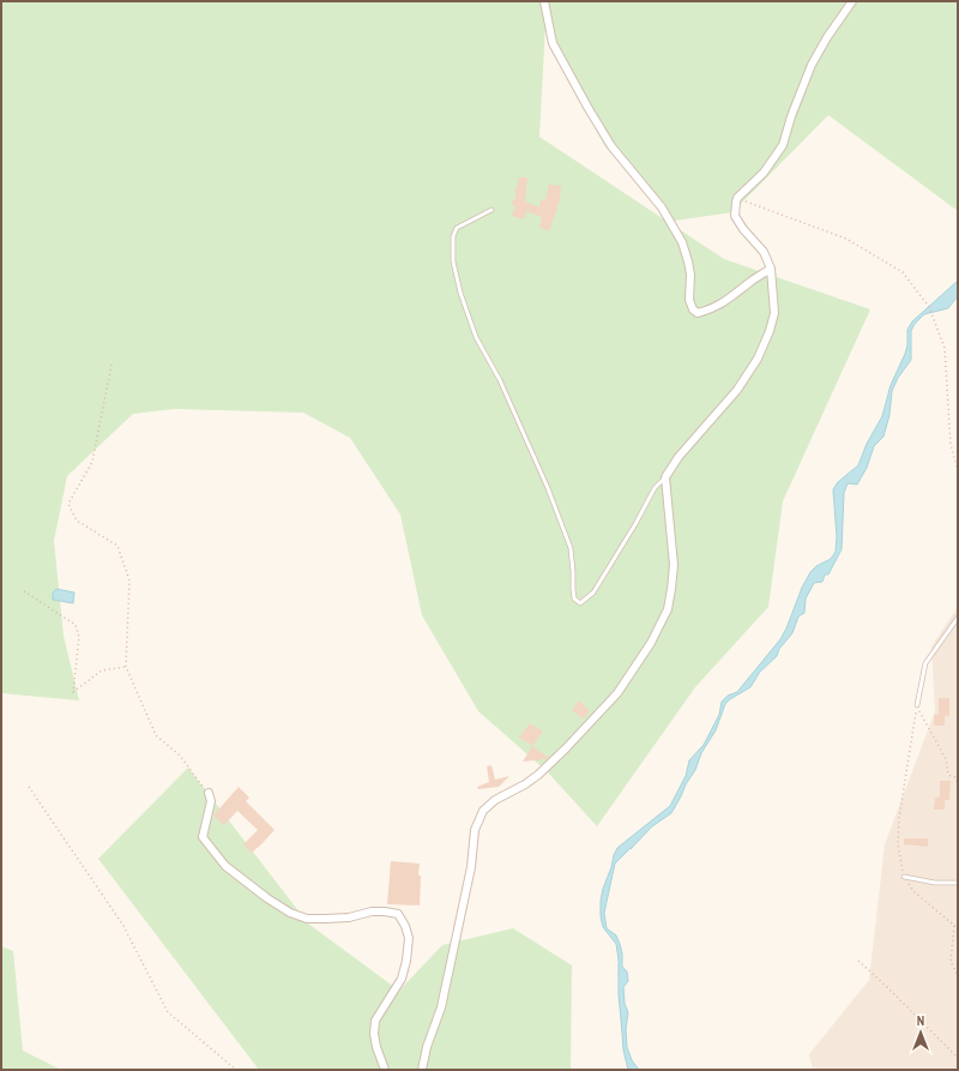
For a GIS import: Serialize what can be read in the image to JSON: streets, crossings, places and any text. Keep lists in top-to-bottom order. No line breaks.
{"north":"top"}
